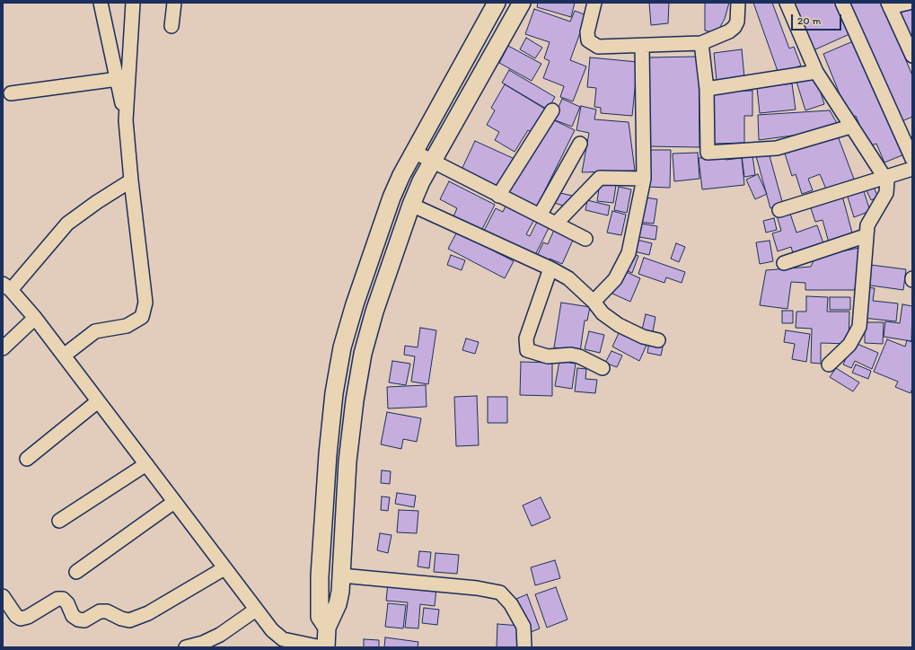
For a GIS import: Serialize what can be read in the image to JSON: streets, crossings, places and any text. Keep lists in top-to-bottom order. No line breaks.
{"scale_bar":"20 m"}
